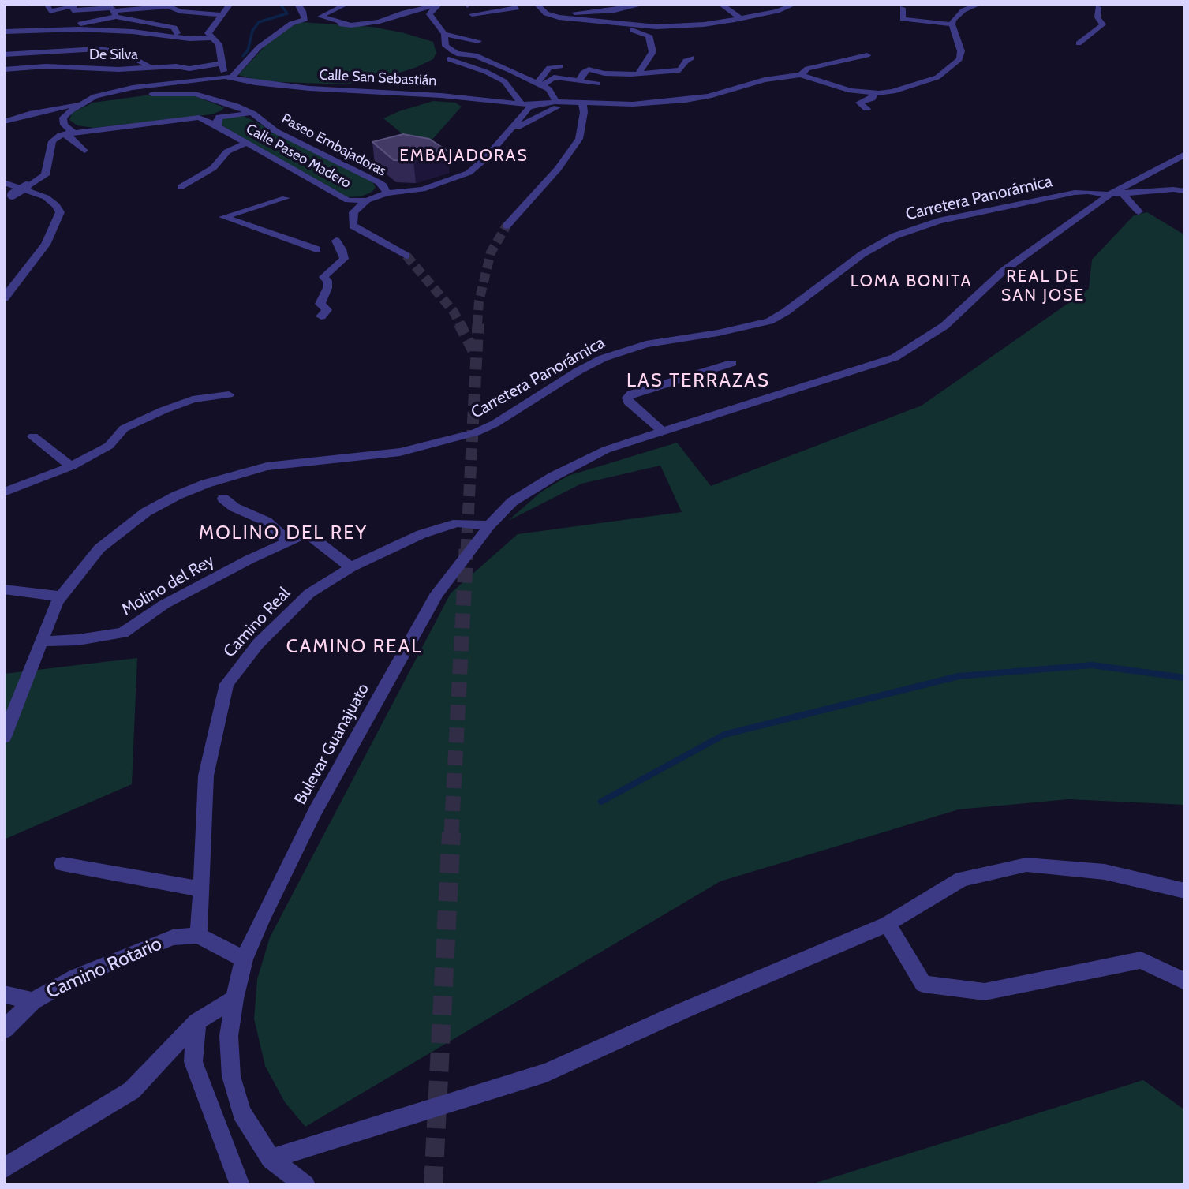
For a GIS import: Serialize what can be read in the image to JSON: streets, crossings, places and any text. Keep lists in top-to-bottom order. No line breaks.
{"streets":{"street":["De Silva","Calle San Sebastián","Paseo Embajadoras","Calle Paseo Madero","Carretera Panorámica","Molino del Rey","Camino Real","Bulevar Guanajuato","Camino Rotario"]},"crossings":[["Calle San Sebastián","Paseo Embajadoras"],["Paseo Embajadoras","Calle Paseo Madero"],["Carretera Panorámica","Molino del Rey"],["Carretera Panorámica","Bulevar Guanajuato"],["Molino del Rey","Camino Real"],["Camino Real","Bulevar Guanajuato"],["Camino Real","Camino Rotario"]],"districts":["EMBAJADORAS","REAL DE SAN JOSE","LOMA BONITA","LAS TERRAZAS","MOLINO DEL REY","CAMINO REAL"]}
